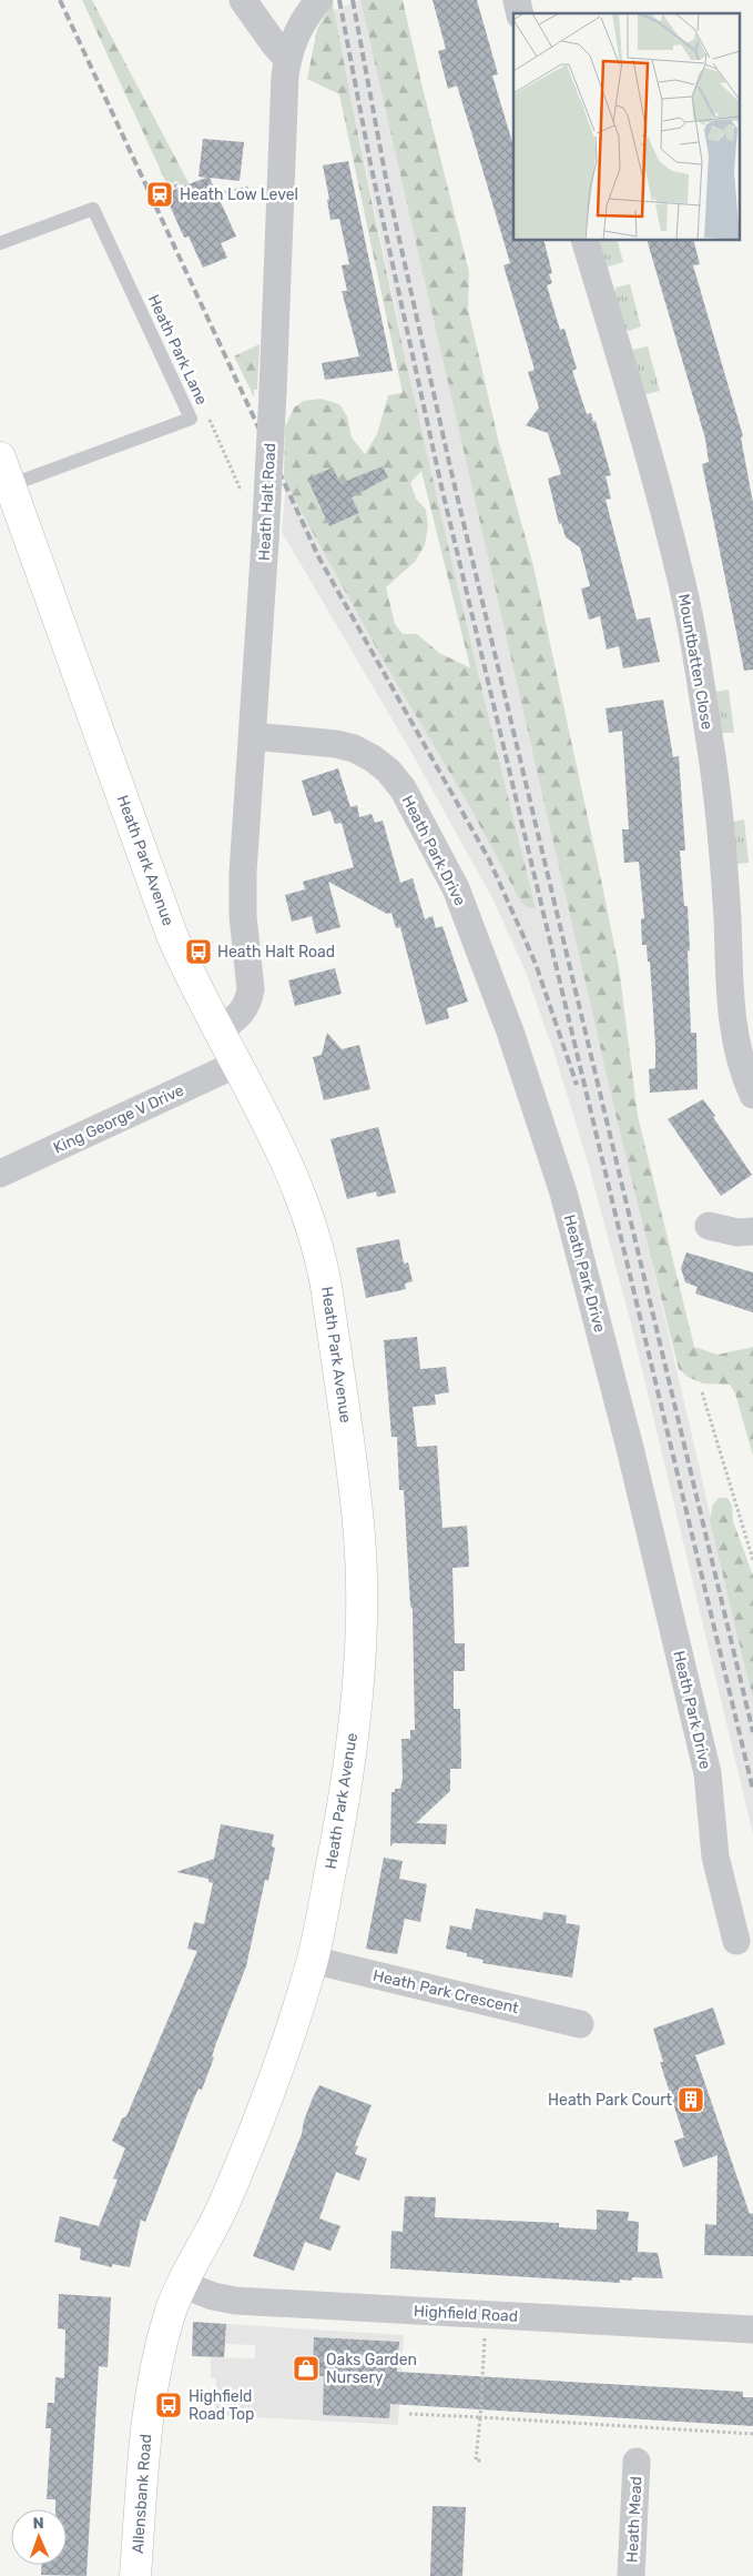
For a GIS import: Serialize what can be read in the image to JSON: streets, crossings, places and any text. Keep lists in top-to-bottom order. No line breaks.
{"streets":{"street":["Heath Halt Road","Mountbatten Close","Heath Park Drive","Heath Park Avenue","King George V Drive","Heath Park Crescent","Highfield Road","Allensbank Road","Heath Mead"],"lane":["Heath Park Lane"]},"crossings":[["Heath Park Lane","Heath Park Avenue"],["Heath Halt Road","Heath Park Drive"],["Heath Halt Road","Heath Park Avenue"],["Heath Park Avenue","King George V Drive"],["Heath Park Avenue","Heath Park Crescent"],["Heath Park Avenue","Highfield Road"],["Heath Park Avenue","Allensbank Road"],["Highfield Road","Allensbank Road"]],"places":{"station":["Heath Low Level"],"bus stop":["Heath Halt Road","Highfield Road Top"],"building":["Heath Park Court"],"shop":["Oaks Garden Nursery"]},"north":"top"}
